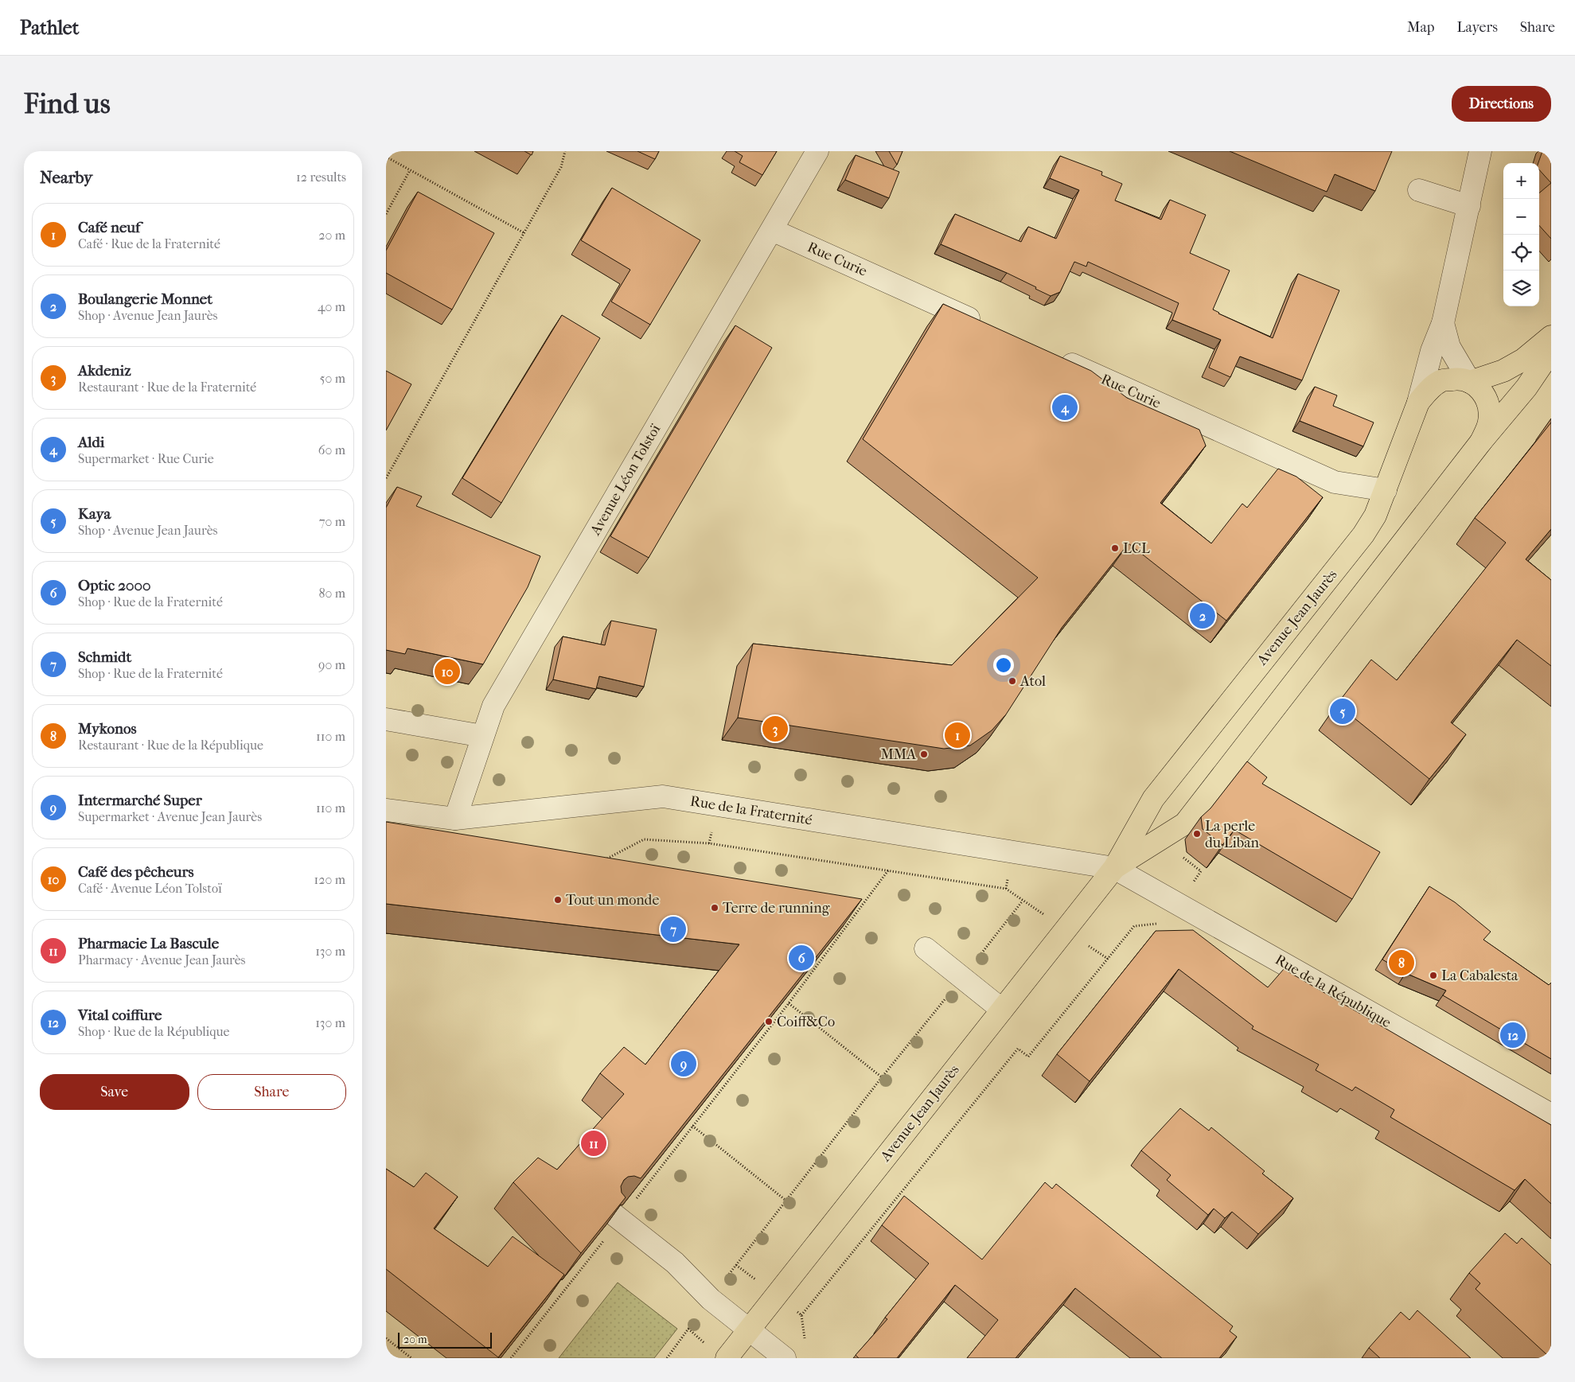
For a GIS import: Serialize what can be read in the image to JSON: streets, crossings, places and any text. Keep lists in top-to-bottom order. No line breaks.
{"streets":{"main road":["Avenue Jean Jaurès"],"street":["Rue Curie","Avenue Léon Tolstoï","Rue de la Fraternité","Rue de la République"]},"crossings":[["Rue Curie","Avenue Léon Tolstoï"],["Rue Curie","Avenue Jean Jaurès"],["Avenue Léon Tolstoï","Rue de la Fraternité"],["Avenue Jean Jaurès","Rue de la Fraternité"],["Avenue Jean Jaurès","Rue de la République"],["Rue de la Fraternité","Rue de la République"]],"places":["LCL","Atol","MMA","La perle du Liban","Tout un monde","Terre de running","La Cabalesta","Coiff&Co"],"scale_bar":"20 m","page":{"header":"Pathlet","nav":["Map","Layers","Share"],"buttons":["Directions",["Save","Share"]],"title":"Find us","heading":["Nearby","12 results"],"map_buttons":["+","−"],"list":[{"mark":"1","name":"Café neuf","note":"Café · Rue de la Fraternité","value":"20 m"},{"mark":"2","name":"Boulangerie Monnet","note":"Shop · Avenue Jean Jaurès","value":"40 m"},{"mark":"3","name":"Akdeniz","note":"Restaurant · Rue de la Fraternité","value":"50 m"},{"mark":"4","name":"Aldi","note":"Supermarket · Rue Curie","value":"60 m"},{"mark":"5","name":"Kaya","note":"Shop · Avenue Jean Jaurès","value":"70 m"},{"mark":"6","name":"Optic 2000","note":"Shop · Rue de la Fraternité","value":"80 m"},{"mark":"7","name":"Schmidt","note":"Shop · Rue de la Fraternité","value":"90 m"},{"mark":"8","name":"Mykonos","note":"Restaurant · Rue de la République","value":"110 m"},{"mark":"9","name":"Intermarché Super","note":"Supermarket · Avenue Jean Jaurès","value":"110 m"},{"mark":"10","name":"Café des pêcheurs","note":"Café · Avenue Léon Tolstoï","value":"120 m"},{"mark":"11","name":"Pharmacie La Bascule","note":"Pharmacy · Avenue Jean Jaurès","value":"130 m"},{"mark":"12","name":"Vital coiffure","note":"Shop · Rue de la République","value":"130 m"}],"pins":["4","2","10","5","3","1","7","6","8","12","9","11"],"scale":"20 m"}}
